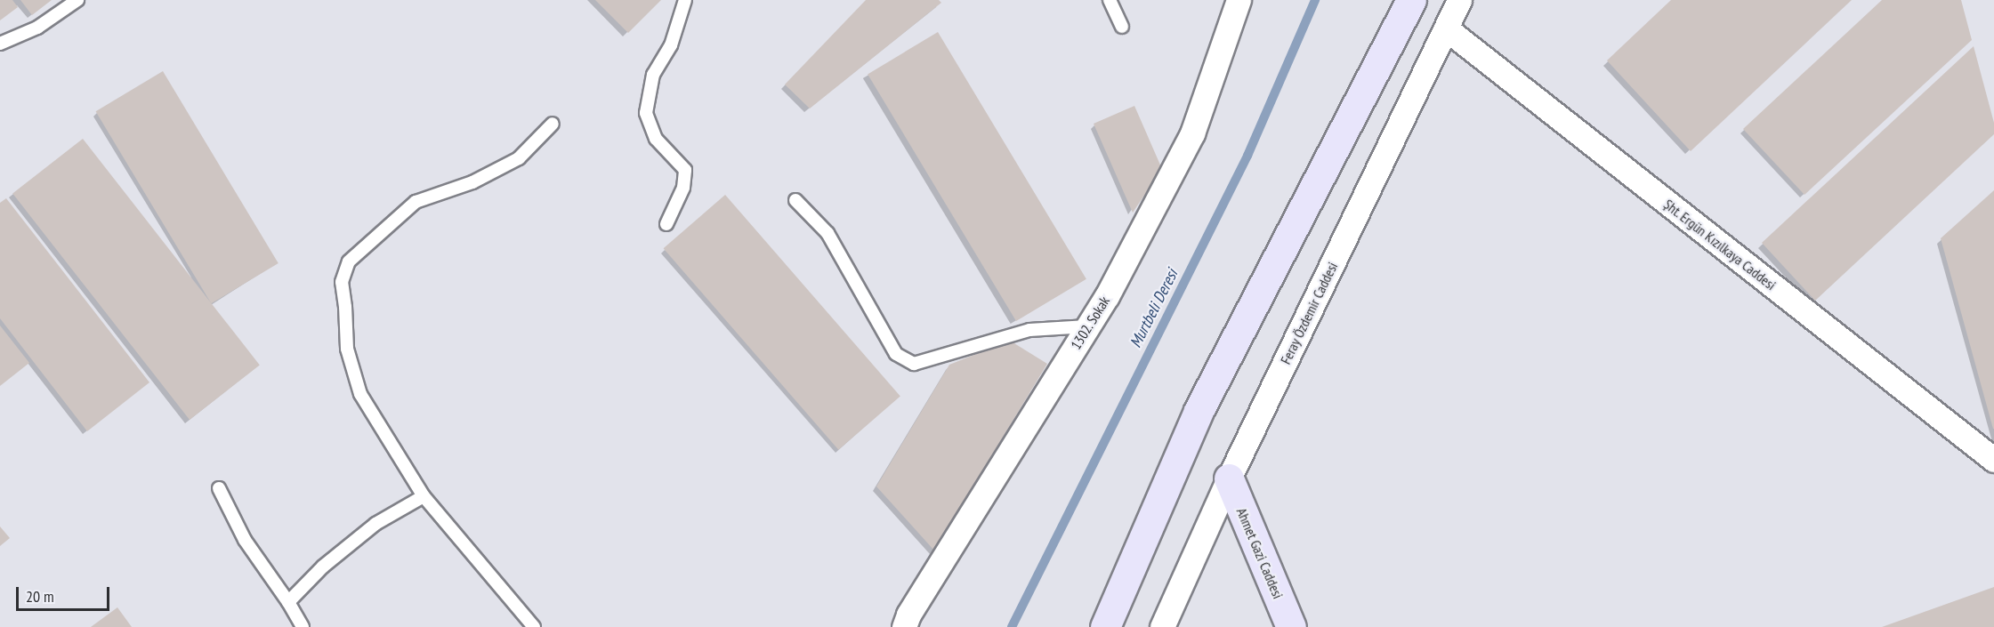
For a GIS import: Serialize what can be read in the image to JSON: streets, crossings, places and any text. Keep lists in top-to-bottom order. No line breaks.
{"streets":{"street":["Şht. Ergün Kızılkaya Caddesi","Feray Özdemir Caddesi","1302. Sokak","Ahmet Gazi Caddesi"]},"crossings":[["Şht. Ergün Kızılkaya Caddesi","Feray Özdemir Caddesi"],["Feray Özdemir Caddesi","Ahmet Gazi Caddesi"]],"water":["Murtbeli Deresi"],"scale_bar":"20 m"}
